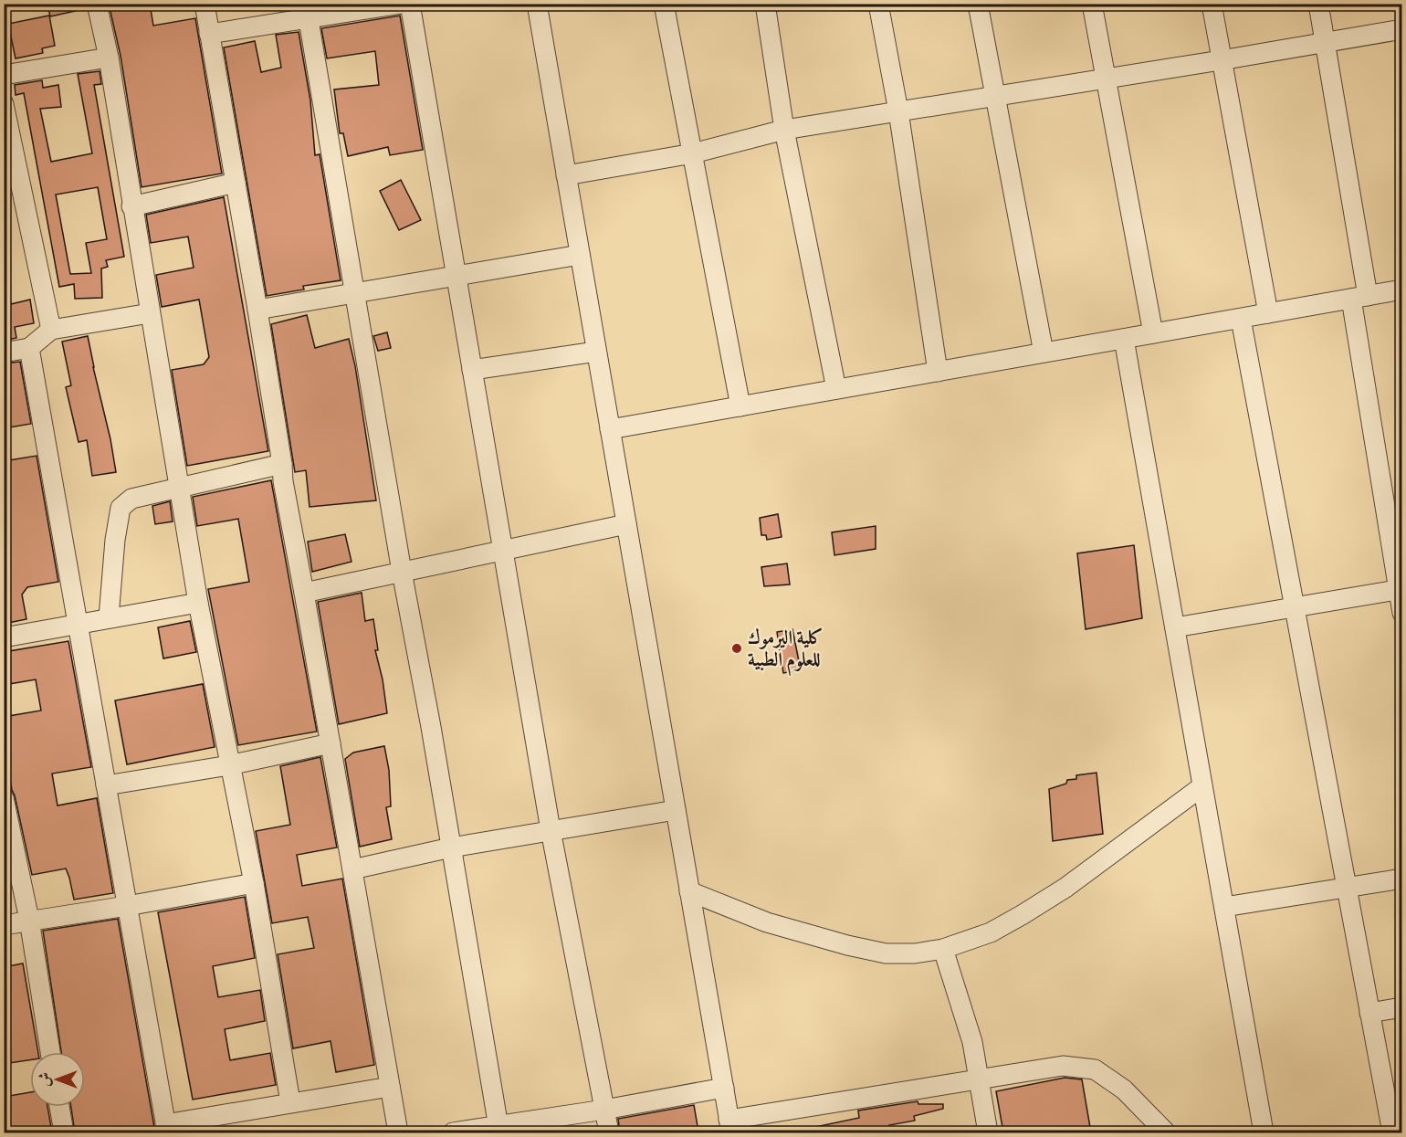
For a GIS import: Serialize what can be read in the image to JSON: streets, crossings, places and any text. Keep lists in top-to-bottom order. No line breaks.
{"places":["كلية اليرموك للعلوم الطبية"],"north":"left"}
